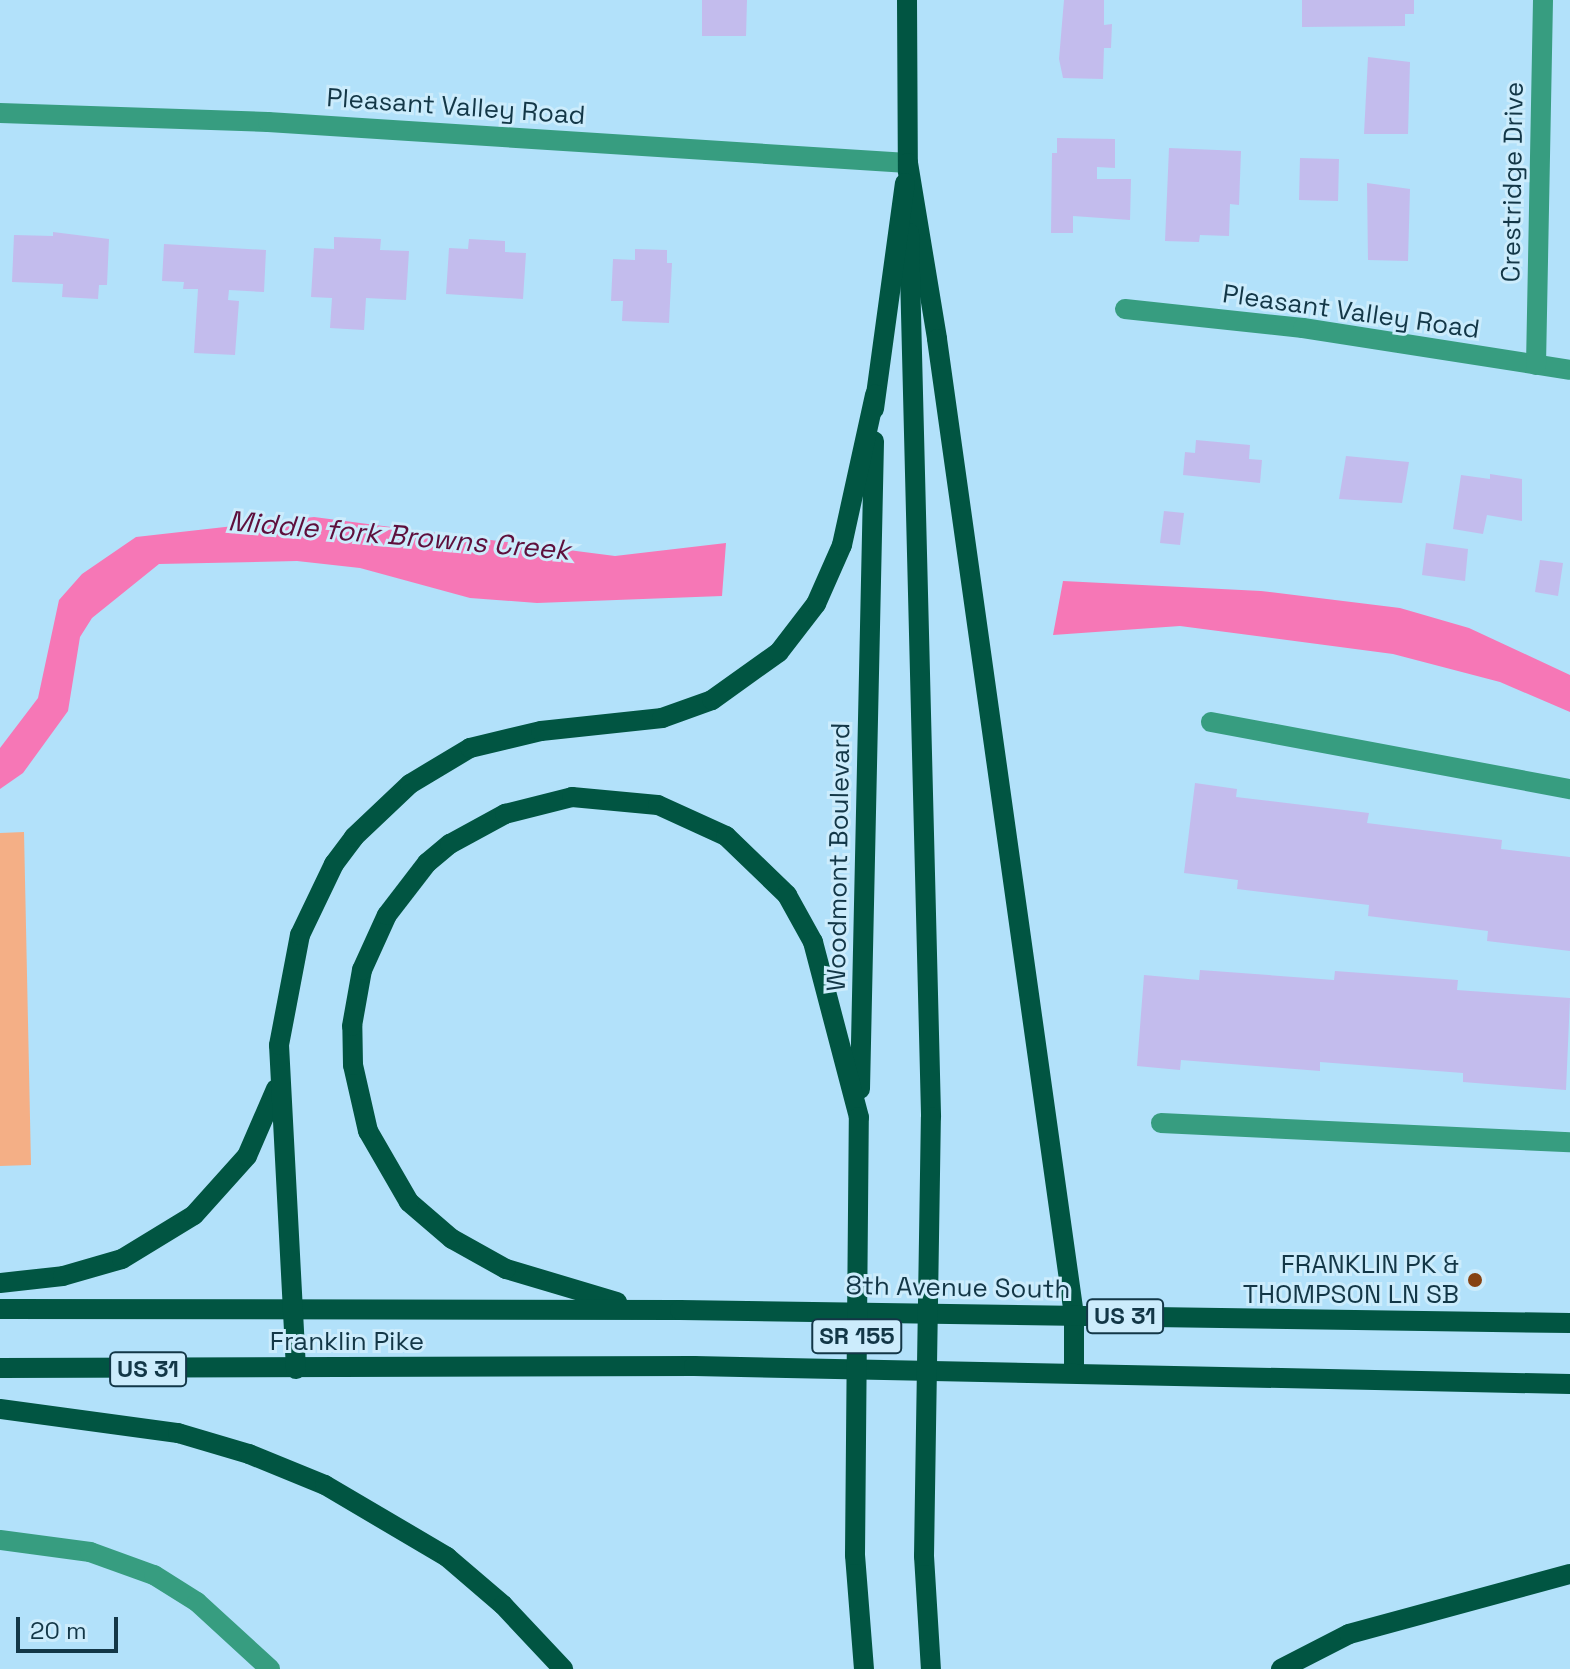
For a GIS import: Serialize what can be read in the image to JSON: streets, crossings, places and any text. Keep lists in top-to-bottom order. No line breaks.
{"streets":{"main road":["Woodmont Boulevard","8th Avenue South","US 31","SR 155","Franklin Pike"],"street":["Pleasant Valley Road","Crestridge Drive"]},"crossings":[["Pleasant Valley Road","Crestridge Drive"],["Pleasant Valley Road","Woodmont Boulevard"],["8th Avenue South","Franklin Pike"],["US 31","Franklin Pike"]],"water":["Middle fork Browns Creek"],"places":["FRANKLIN PK & THOMPSON LN SB"],"scale_bar":"20 m"}
